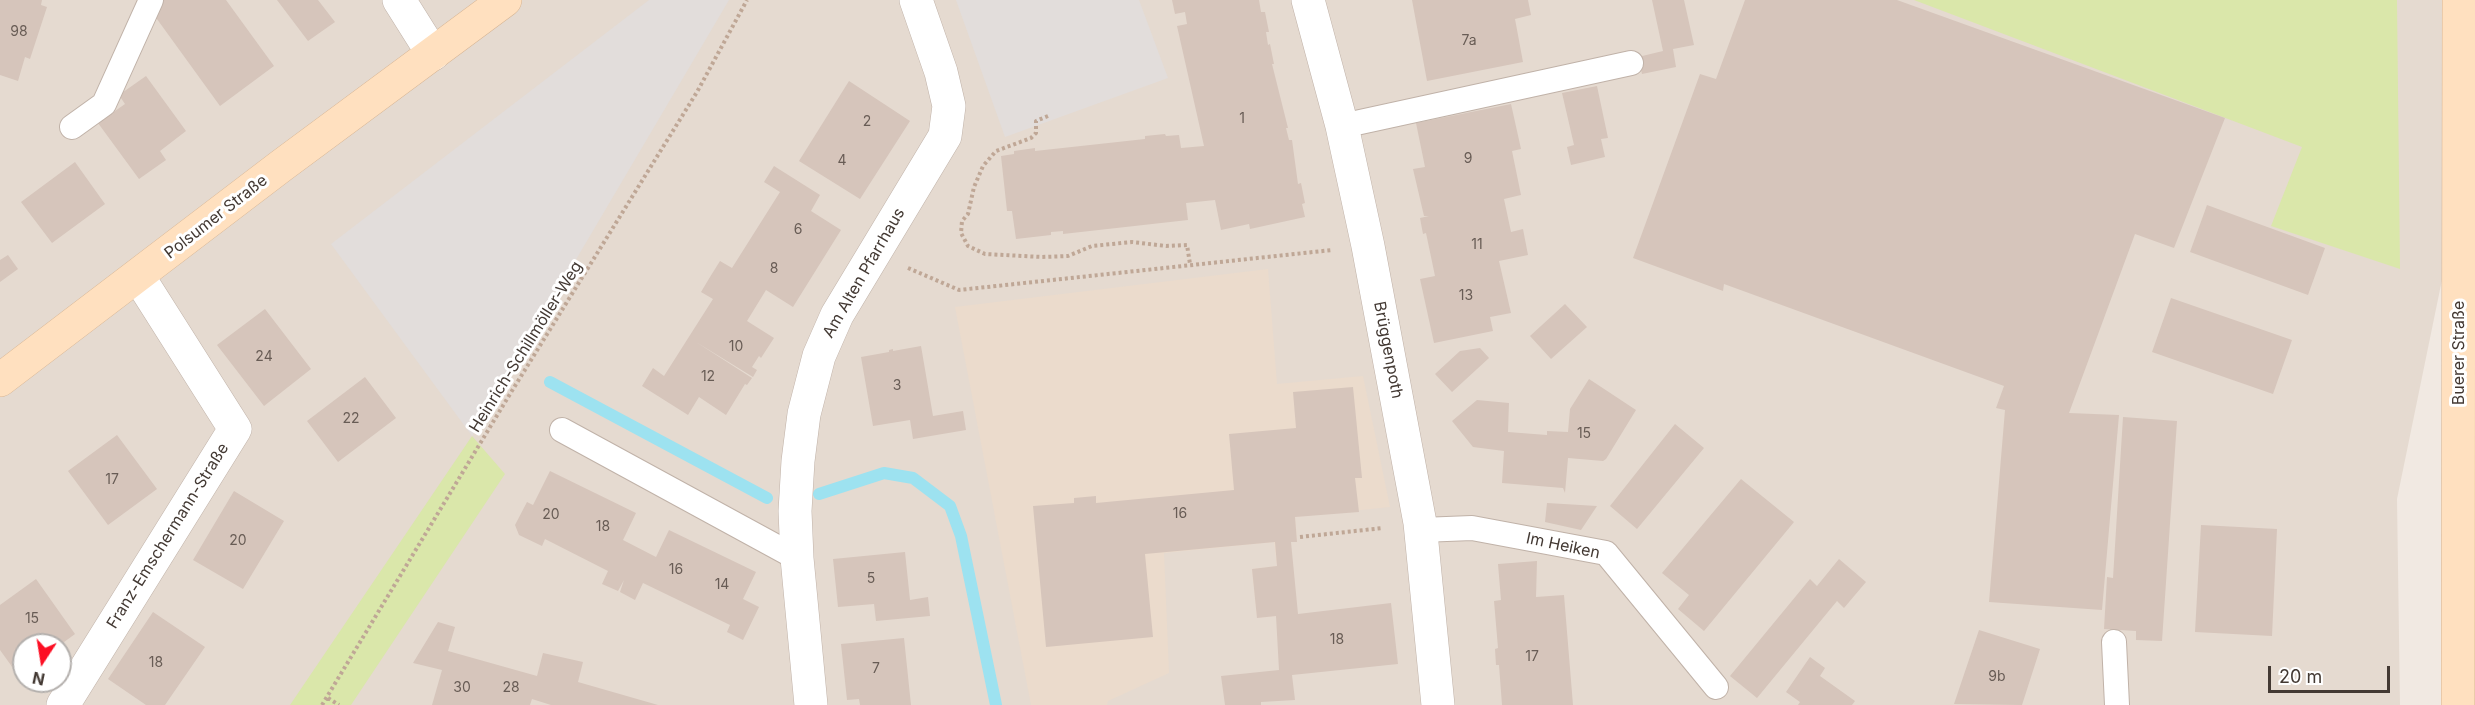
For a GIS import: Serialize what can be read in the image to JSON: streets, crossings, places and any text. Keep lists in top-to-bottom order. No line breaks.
{"streets":{"main road":["Polsumer Straße","Buerer Straße"],"street":["Am Alten Pfarrhaus","Brüggenpoth","Franz-Emschermann-Straße"],"lane":["Im Heiken"],"path":["Heinrich-Schillmöller-Weg"]},"crossings":[["Polsumer Straße","Franz-Emschermann-Straße"],["Brüggenpoth","Im Heiken"]],"house_numbers":["98","7a","1","2","9","4","6","11","8","13","10","24","12","3","22","15","17","16","20","18","20","16","5","14","15","18","17","18","7","9b","30","28"],"scale_bar":"20 m","north":"bottom"}
